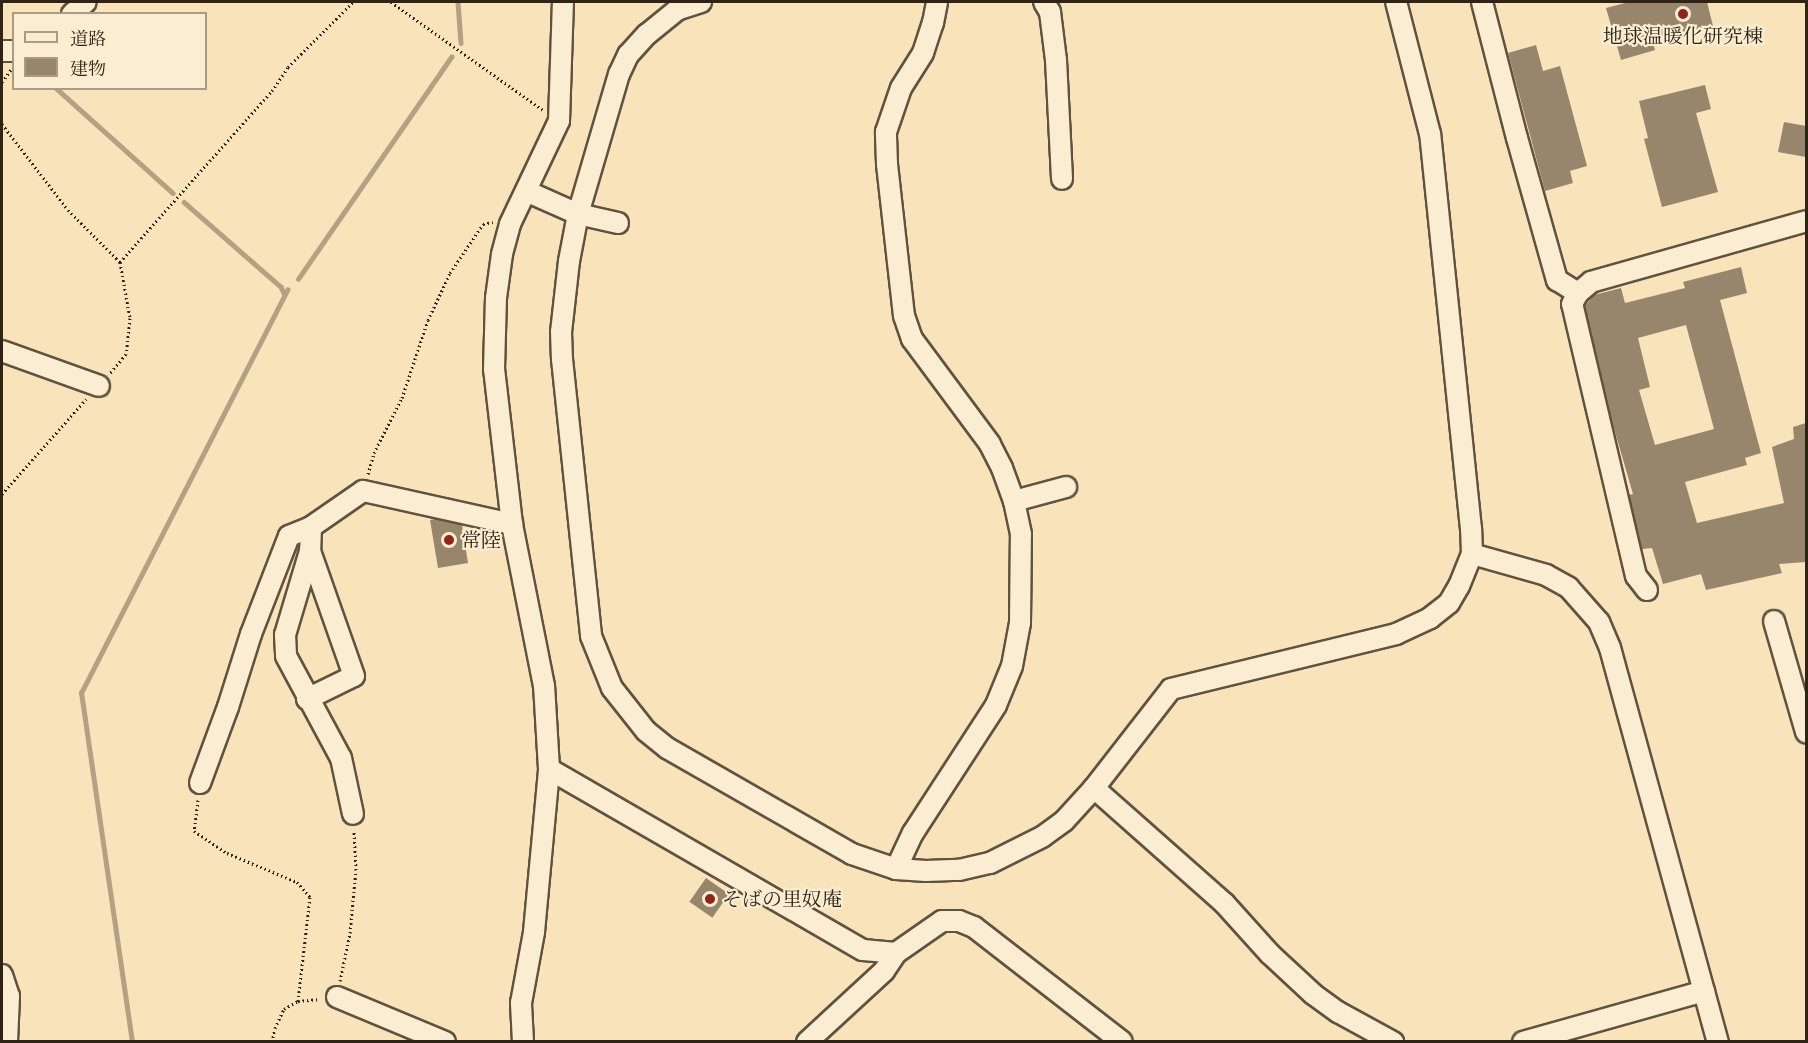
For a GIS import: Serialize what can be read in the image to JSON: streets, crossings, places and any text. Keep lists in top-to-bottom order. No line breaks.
{"places":["地球温暖化研究棟","常陸","そばの里奴庵"],"legend":["道路","建物"]}
